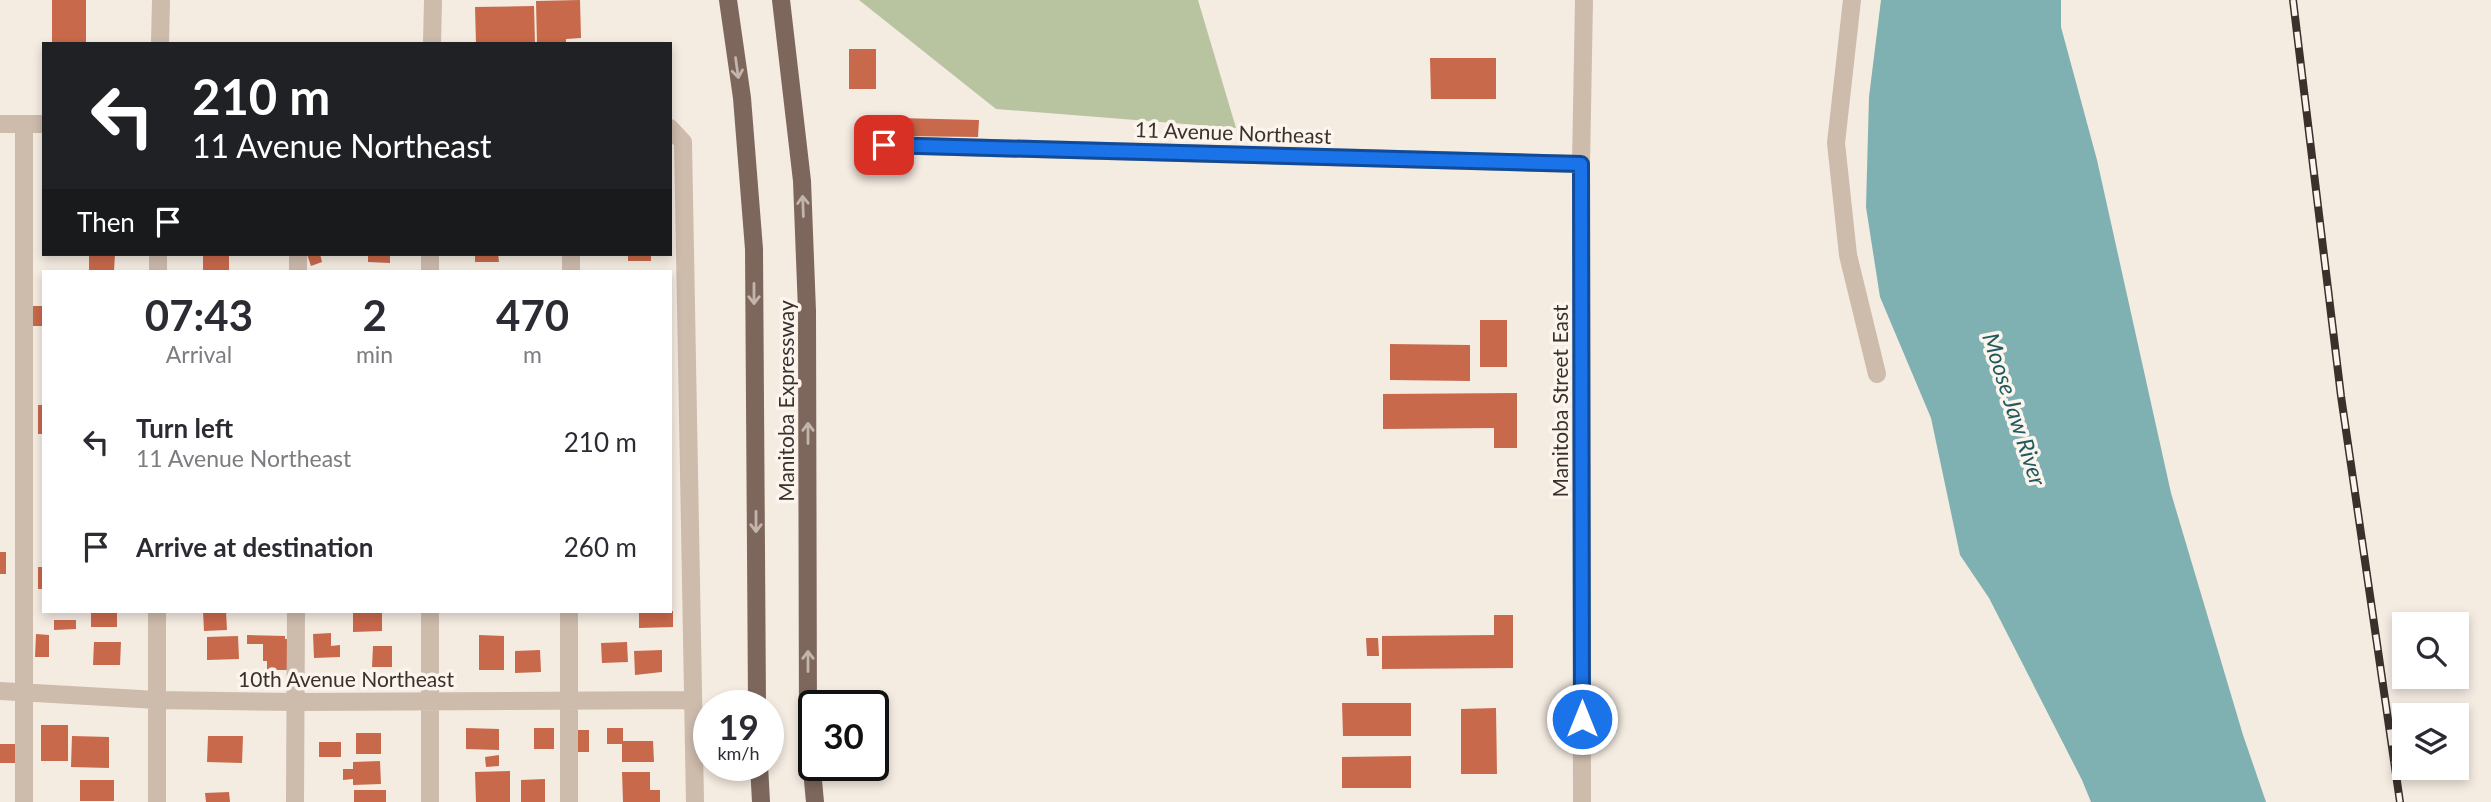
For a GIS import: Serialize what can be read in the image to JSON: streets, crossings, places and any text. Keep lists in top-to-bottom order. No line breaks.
{"streets":{"main road":["Manitoba Expressway"],"street":["11 Avenue Northeast","Manitoba Street East","10th Avenue Northeast"]},"crossings":[["11 Avenue Northeast","Manitoba Street East"]],"water":["Moose Jaw River"],"page":{"turn":["210 m","11 Avenue Northeast"],"then":"Then","eta":["07:43","Arrival","2","min","470","m"],"list":[{"name":"Turn left","note":"11 Avenue Northeast","value":"210 m"},{"name":"Arrive at destination","value":"260 m"}],"speed":"19 km/h","limit":"30"}}
